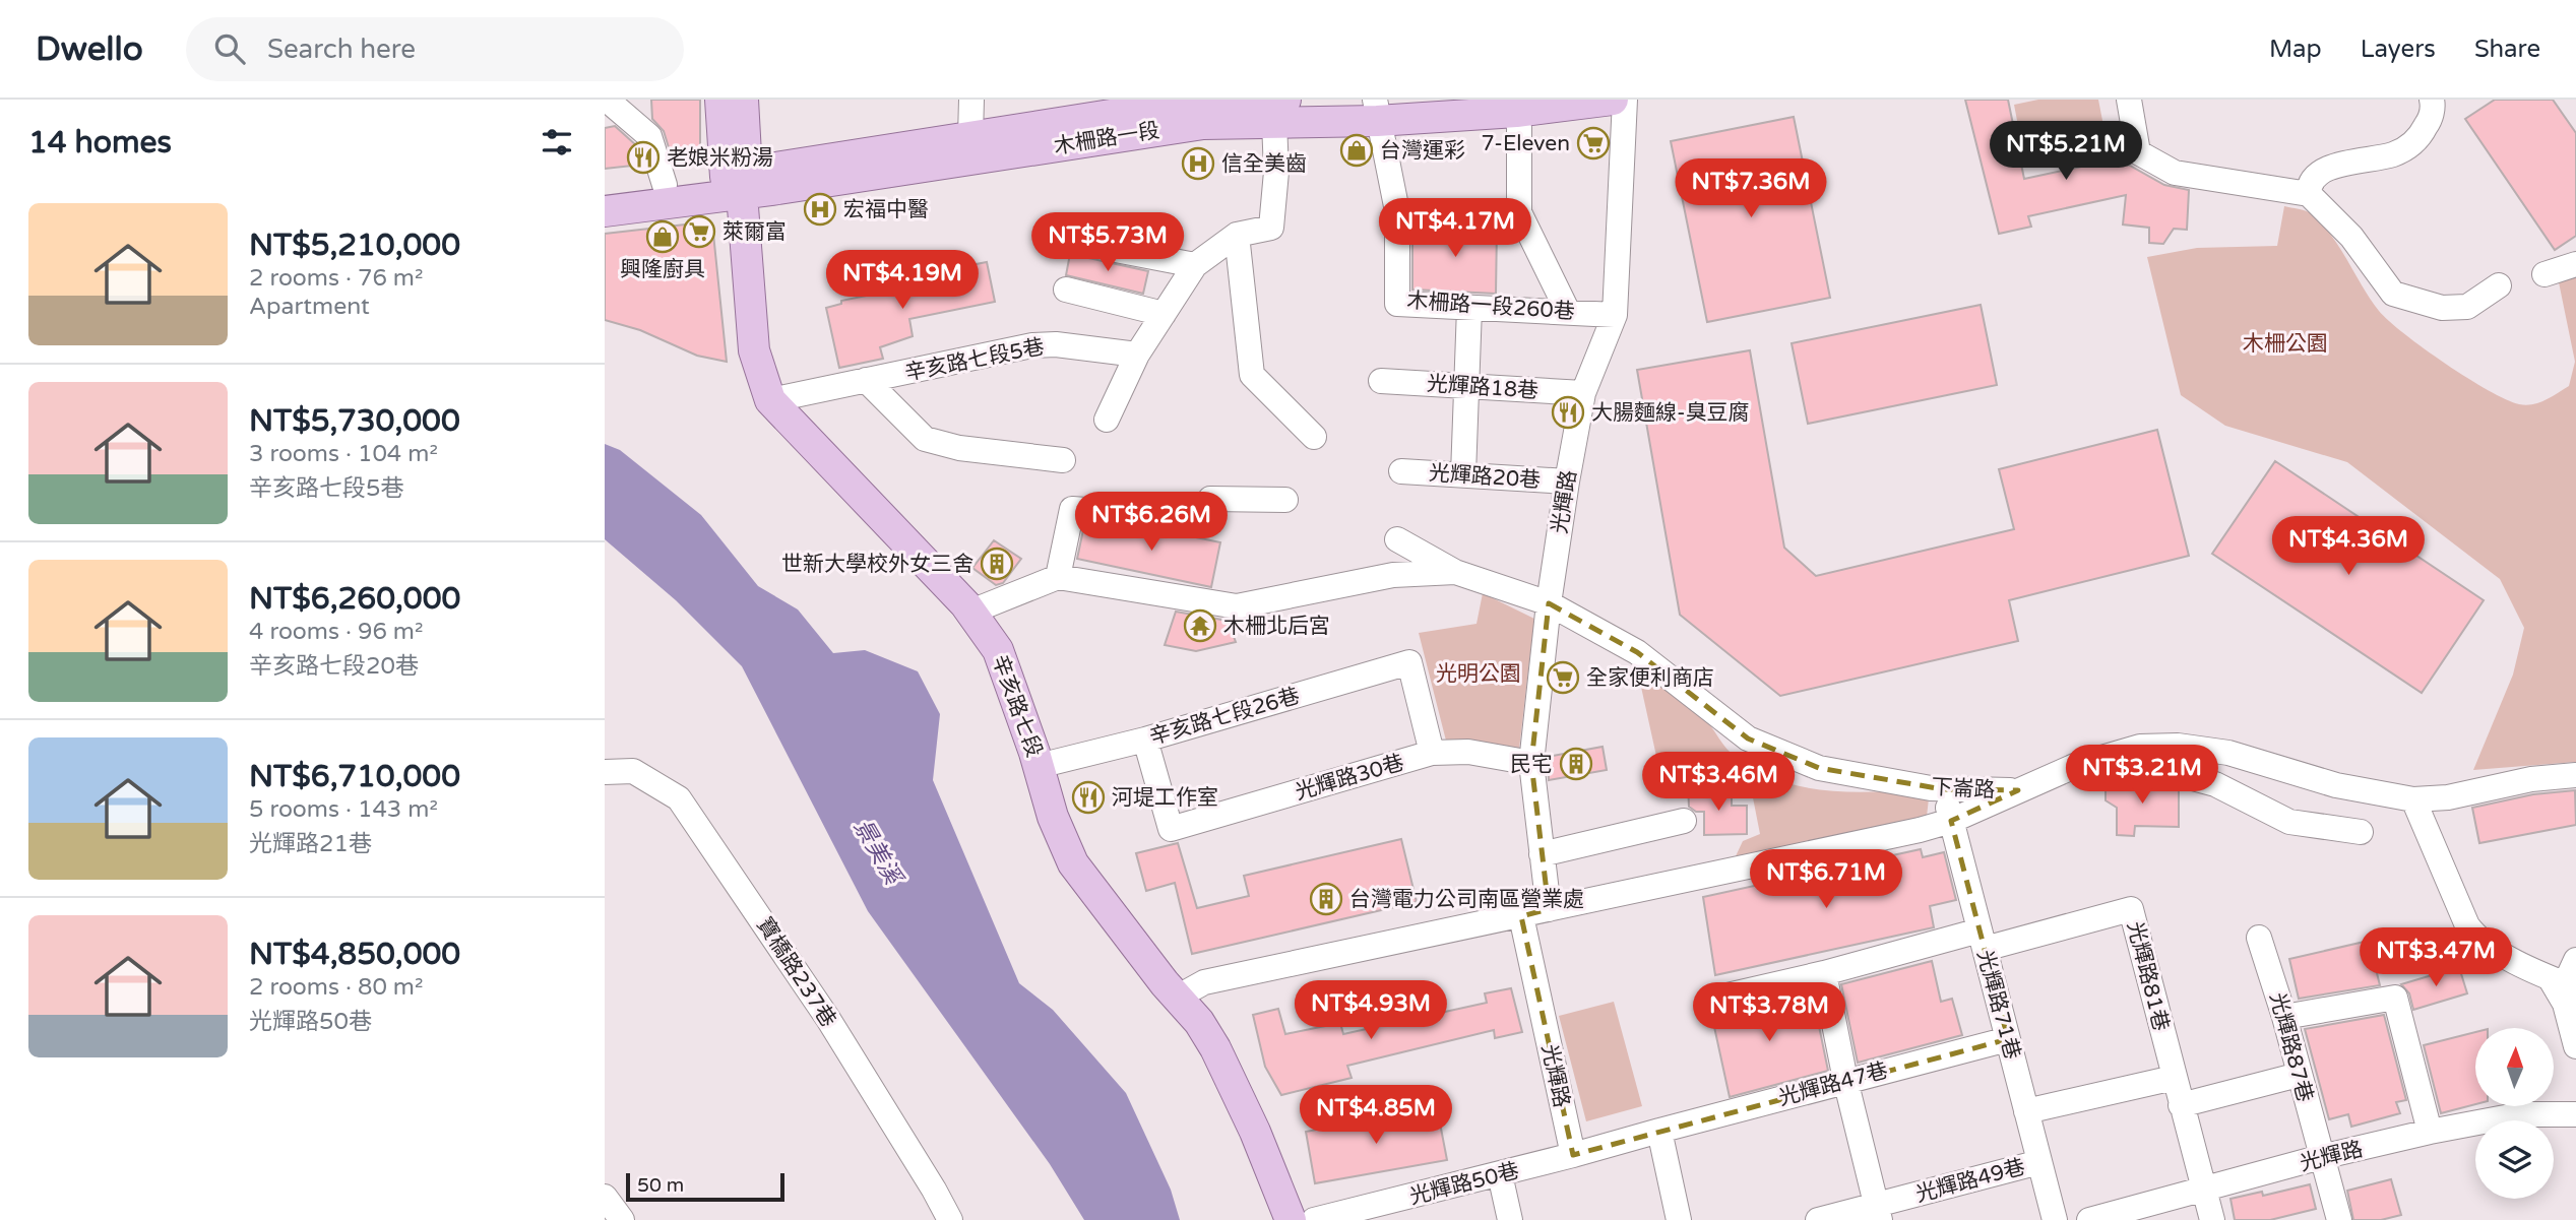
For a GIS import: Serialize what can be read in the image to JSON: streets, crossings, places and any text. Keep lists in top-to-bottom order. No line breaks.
{"streets":{"main road":["木柵路一段","辛亥路七段"],"street":["木柵路一段260巷","辛亥路七段5巷","光輝路18巷","光輝路20巷","光輝路","辛亥路七段26巷","光輝路30巷","下崙路","寶橋路237巷","光輝路81巷","光輝路71巷","光輝路87巷","光輝路47巷","光輝路49巷","光輝路50巷"]},"crossings":[["木柵路一段","木柵路一段260巷"],["木柵路一段","辛亥路七段"],["木柵路一段260巷","光輝路"],["辛亥路七段5巷","辛亥路七段"],["光輝路18巷","光輝路"],["光輝路20巷","光輝路"],["光輝路","光輝路30巷"],["光輝路","下崙路"],["光輝路","光輝路81巷"],["光輝路","光輝路87巷"],["光輝路","光輝路50巷"],["辛亥路七段","辛亥路七段26巷"],["辛亥路七段26巷","光輝路30巷"],["下崙路","光輝路71巷"],["光輝路81巷","光輝路71巷"],["光輝路71巷","光輝路47巷"],["光輝路71巷","光輝路49巷"]],"water":["景美溪"],"parks":["木柵公園","光明公園"],"places":{"supermarket":["7-Eleven","萊爾富","全家便利商店"],"shop":["台灣運彩","興隆廚具"],"restaurant":["老娘米粉湯","大腸麵線-臭豆腐","河堤工作室"],"hospital":["信全美齒","宏福中醫"],"building":["世新大學校外女三舍","民宅","台灣電力公司南區營業處"],"temple":["木柵北后宮"]},"scale_bar":"50 m","north":"top","page":{"header":"Dwello","search":"Search here","nav":["Map","Layers","Share"],"heading":"14 homes","price":["NT$5.21M","NT$7.36M","NT$4.17M","NT$5.73M","NT$4.19M","NT$6.26M","NT$4.36M","NT$3.21M","NT$3.46M","NT$6.71M","NT$3.47M","NT$4.93M","NT$3.78M","NT$4.85M"],"list":[{"name":"NT$5,210,000","note":"2 rooms · 76 m² · Apartment"},{"name":"NT$5,730,000","note":"3 rooms · 104 m² · 辛亥路七段5巷"},{"name":"NT$6,260,000","note":"4 rooms · 96 m² · 辛亥路七段20巷"},{"name":"NT$6,710,000","note":"5 rooms · 143 m² · 光輝路21巷"},{"name":"NT$4,850,000","note":"2 rooms · 80 m² · 光輝路50巷"}],"scale":"50 m"}}
